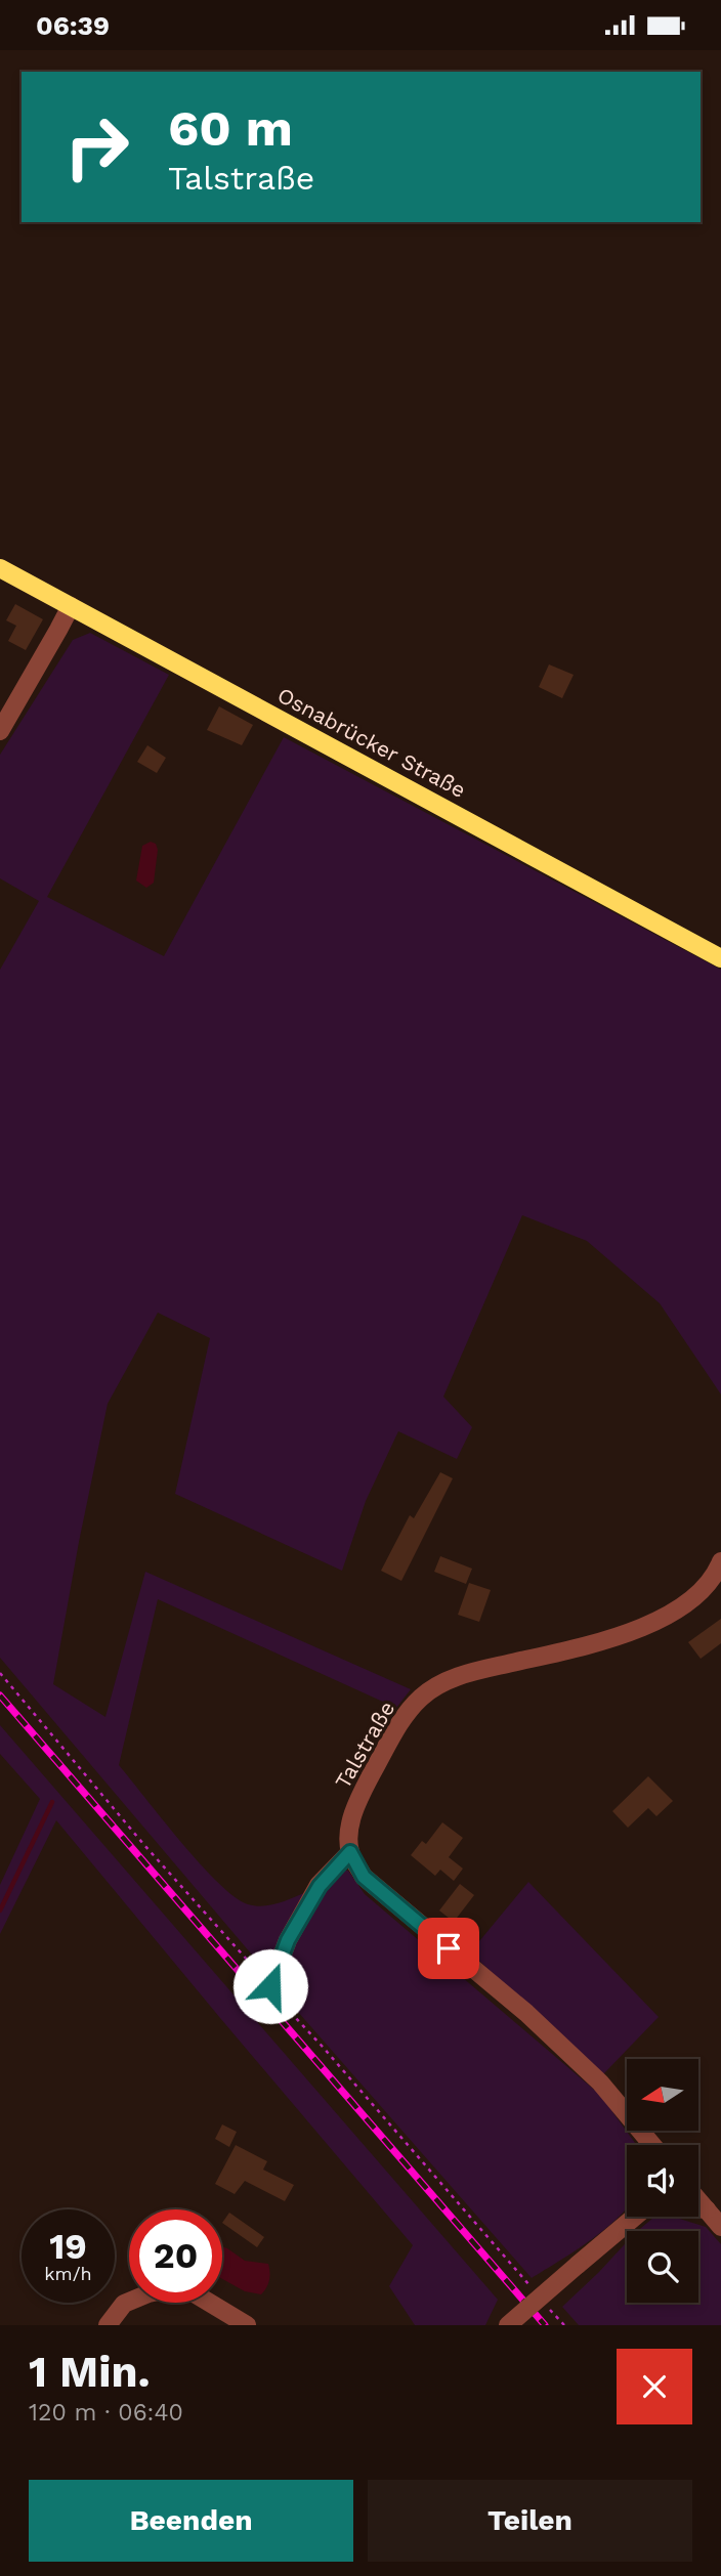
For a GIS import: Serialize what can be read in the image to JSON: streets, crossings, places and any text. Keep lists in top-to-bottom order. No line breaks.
{"streets":{"main road":["Osnabrücker Straße"],"street":["Talstraße"]},"north":"left","page":{"status":"06:39","turn":["60 m","Talstraße"],"speed":"19 km/h","limit":"20","heading":["1 Min.","120 m · 06:40"],"buttons":["Beenden","Teilen"]}}
